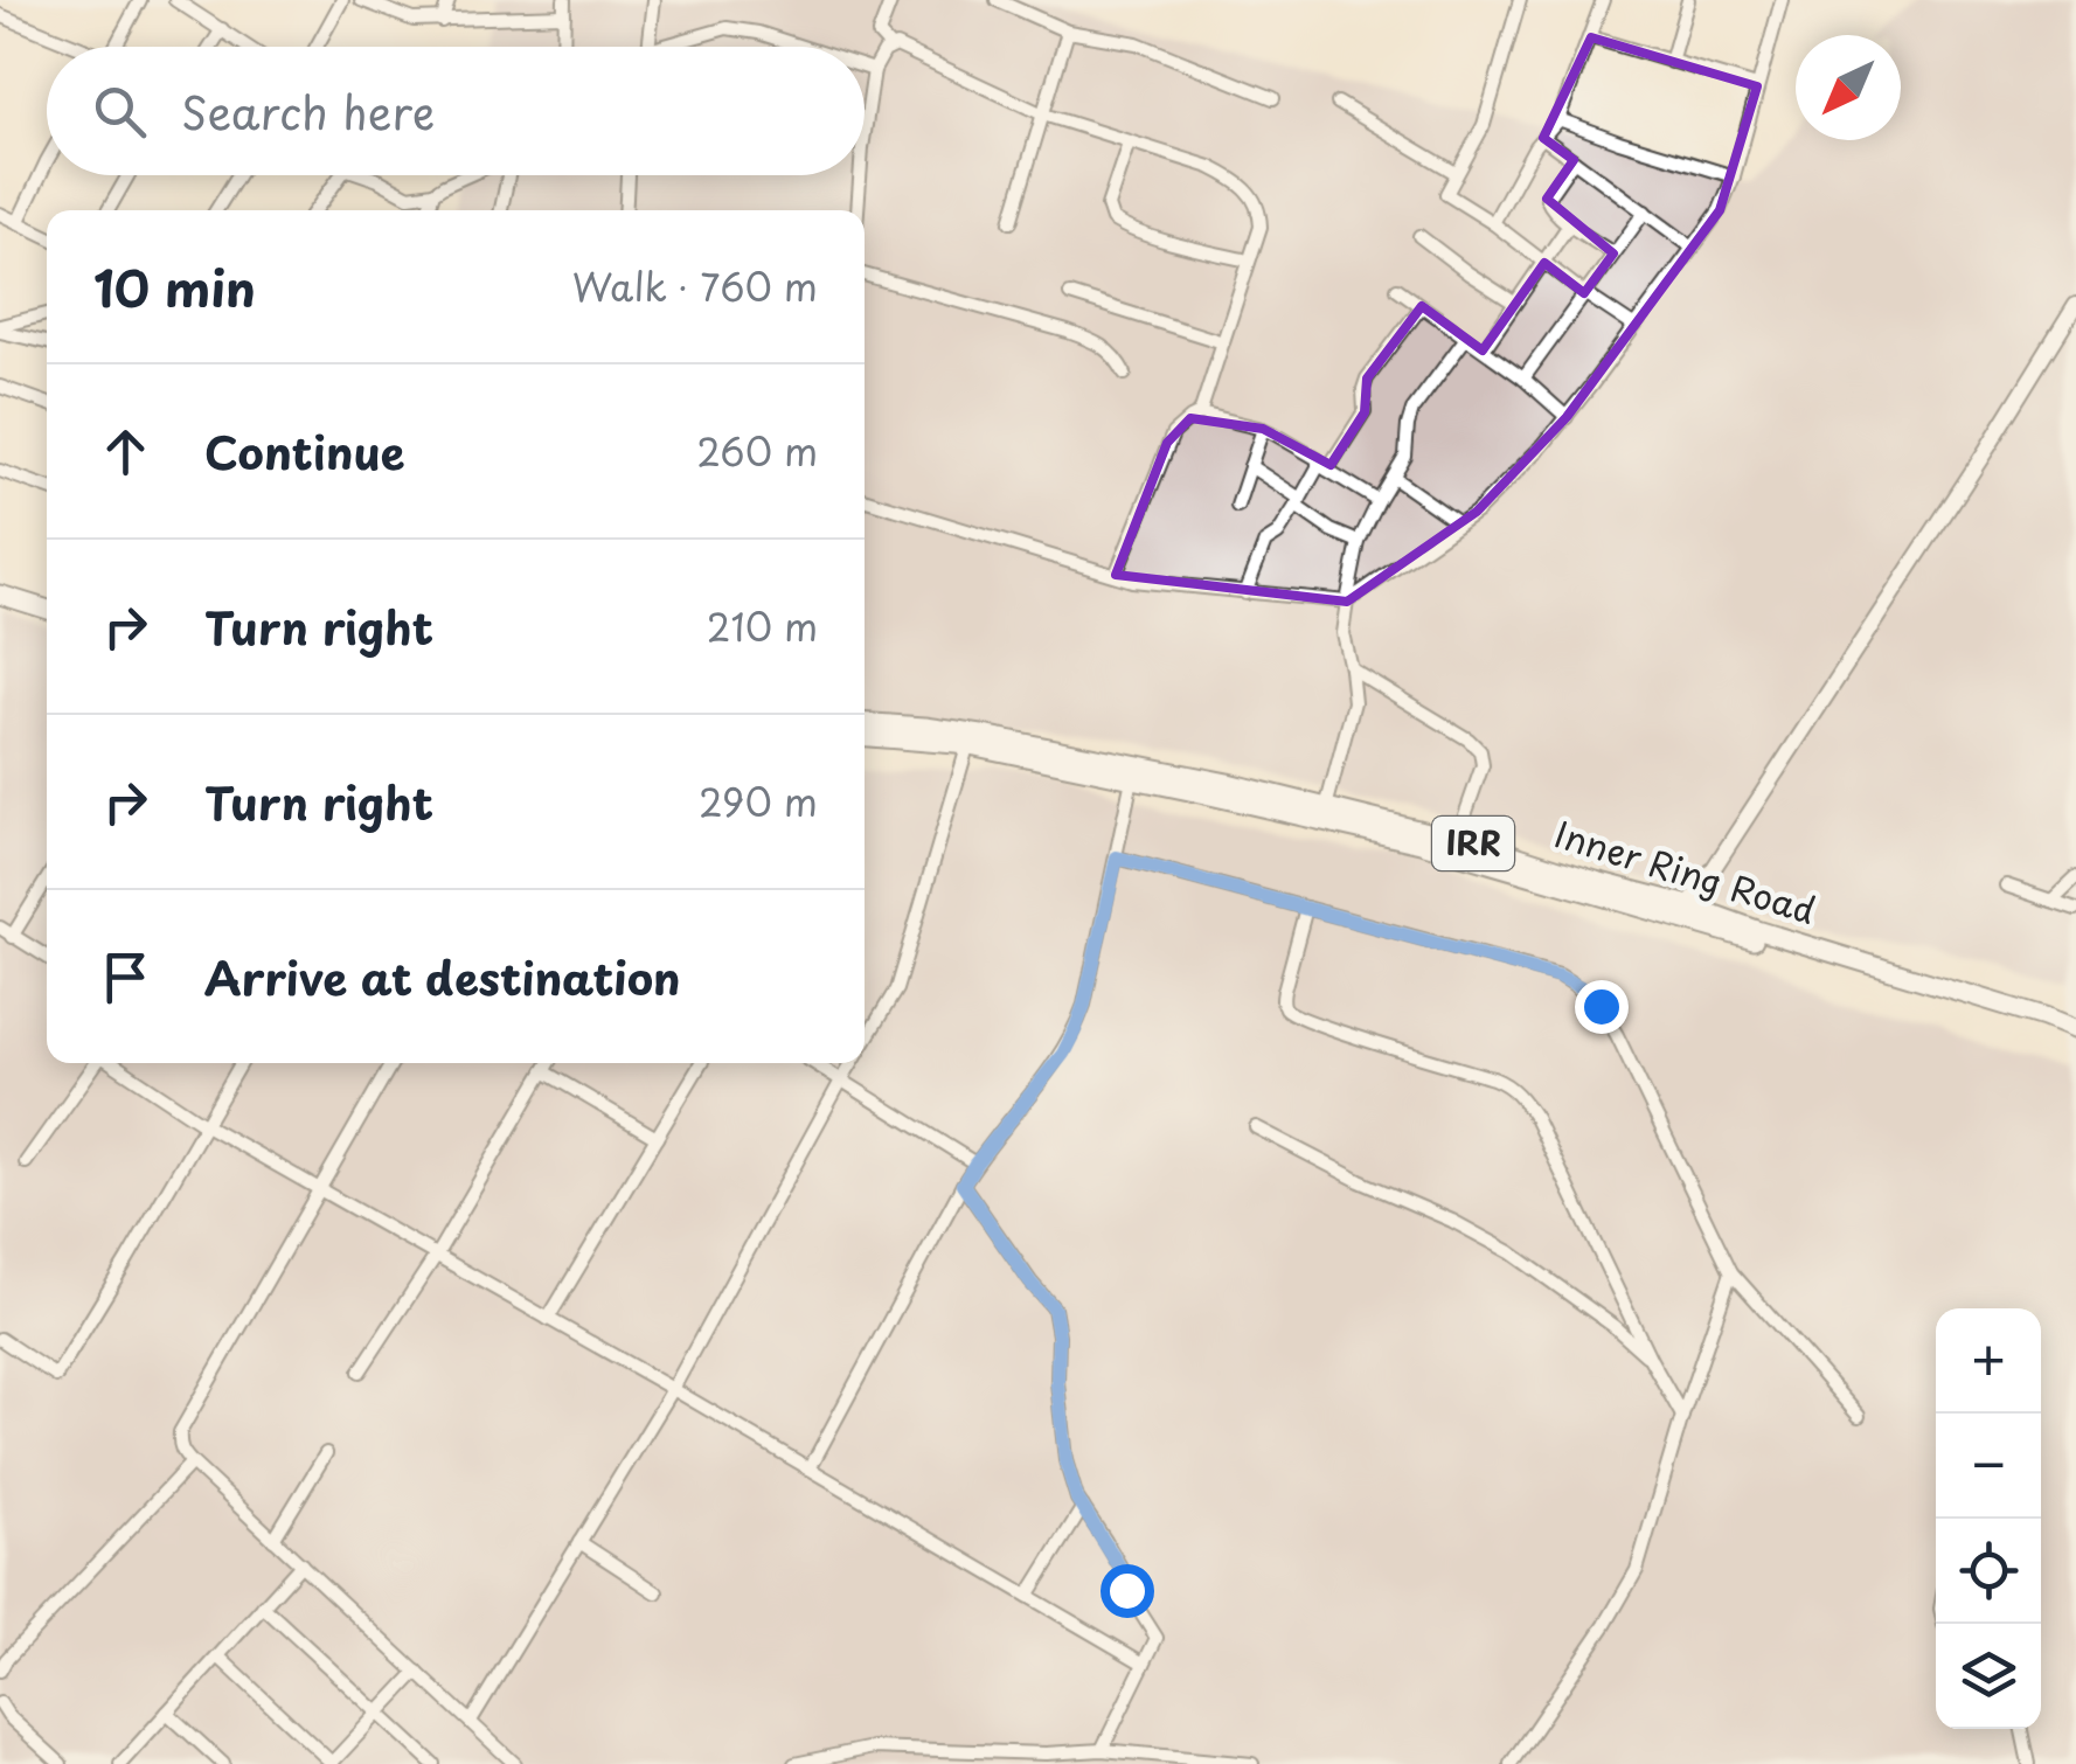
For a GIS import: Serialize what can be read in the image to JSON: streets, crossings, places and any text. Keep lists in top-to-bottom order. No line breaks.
{"streets":{"main road":["IRR","Inner Ring Road"]},"north":"bottom left","page":{"search":"Search here","heading":["10 min","Walk · 760 m"],"list":[["Continue","260 m"],["Turn right","210 m"],["Turn right","290 m"],"Arrive at destination"],"map_buttons":["+","−"]}}
